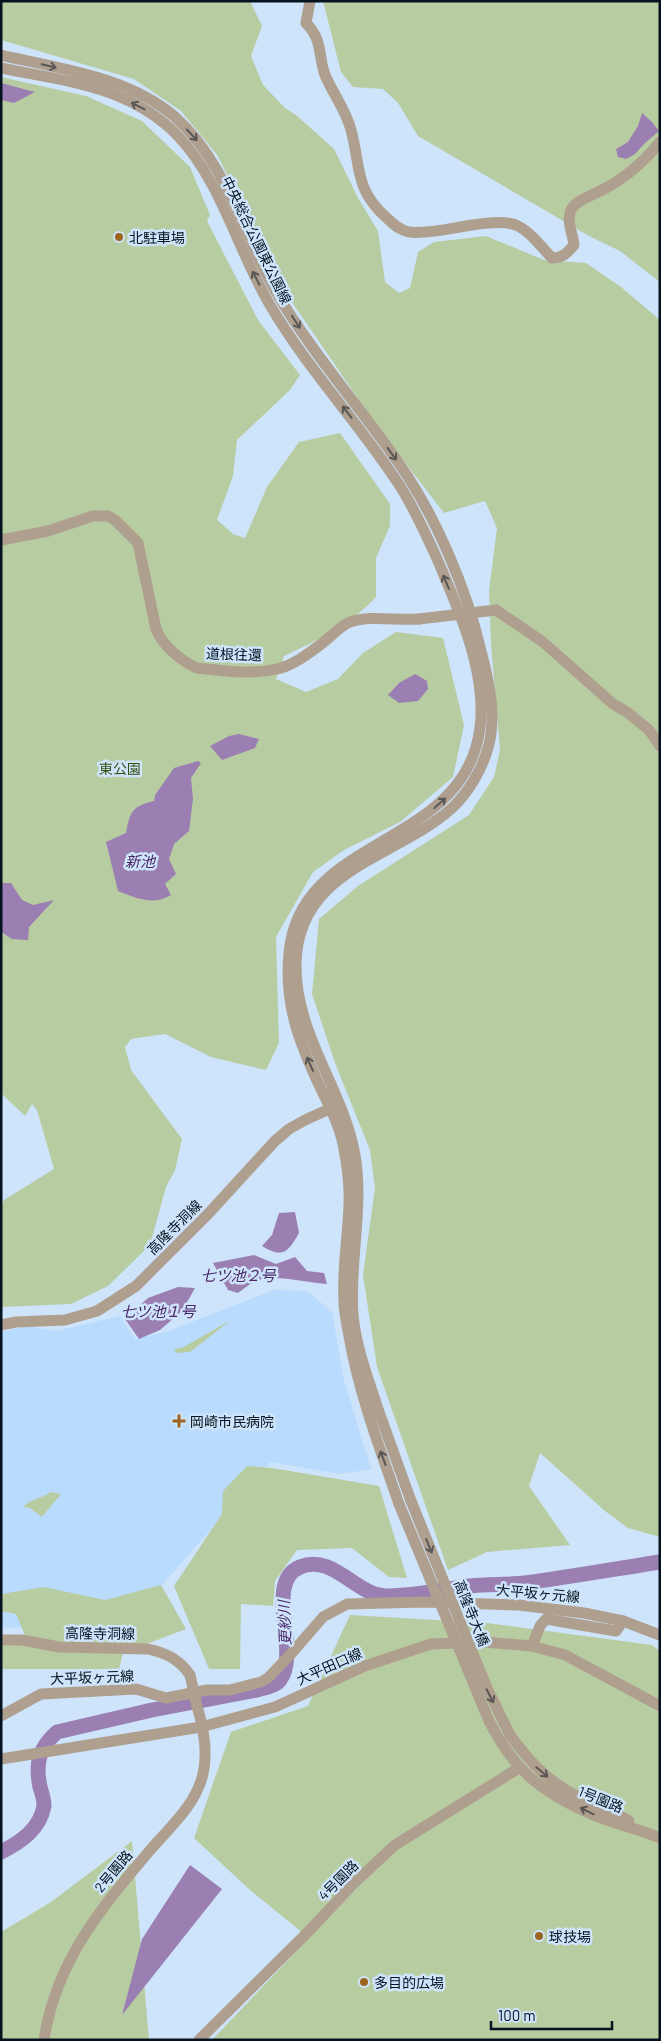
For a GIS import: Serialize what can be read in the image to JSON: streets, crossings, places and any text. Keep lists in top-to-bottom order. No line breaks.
{"streets":{"street":["中央総合公園東公園線","道根往還","高隆寺洞線","大平坂ヶ元線","高隆寺大橋","大平田口線","1号園路","2号園路","4号園路"]},"crossings":[["中央総合公園東公園線","高隆寺洞線"],["高隆寺洞線","2号園路"],["高隆寺大橋","1号園路"],["大平田口線","2号園路"],["1号園路","4号園路"]],"one_way":["中央総合公園東公園線","1号園路"],"water":["新池","七ツ池２号","七ツ池１号","更紗川"],"parks":["東公園"],"places":{"other":["北駐車場","球技場","多目的広場"],"health":["岡崎市民病院"]},"scale_bar":"100 m"}
